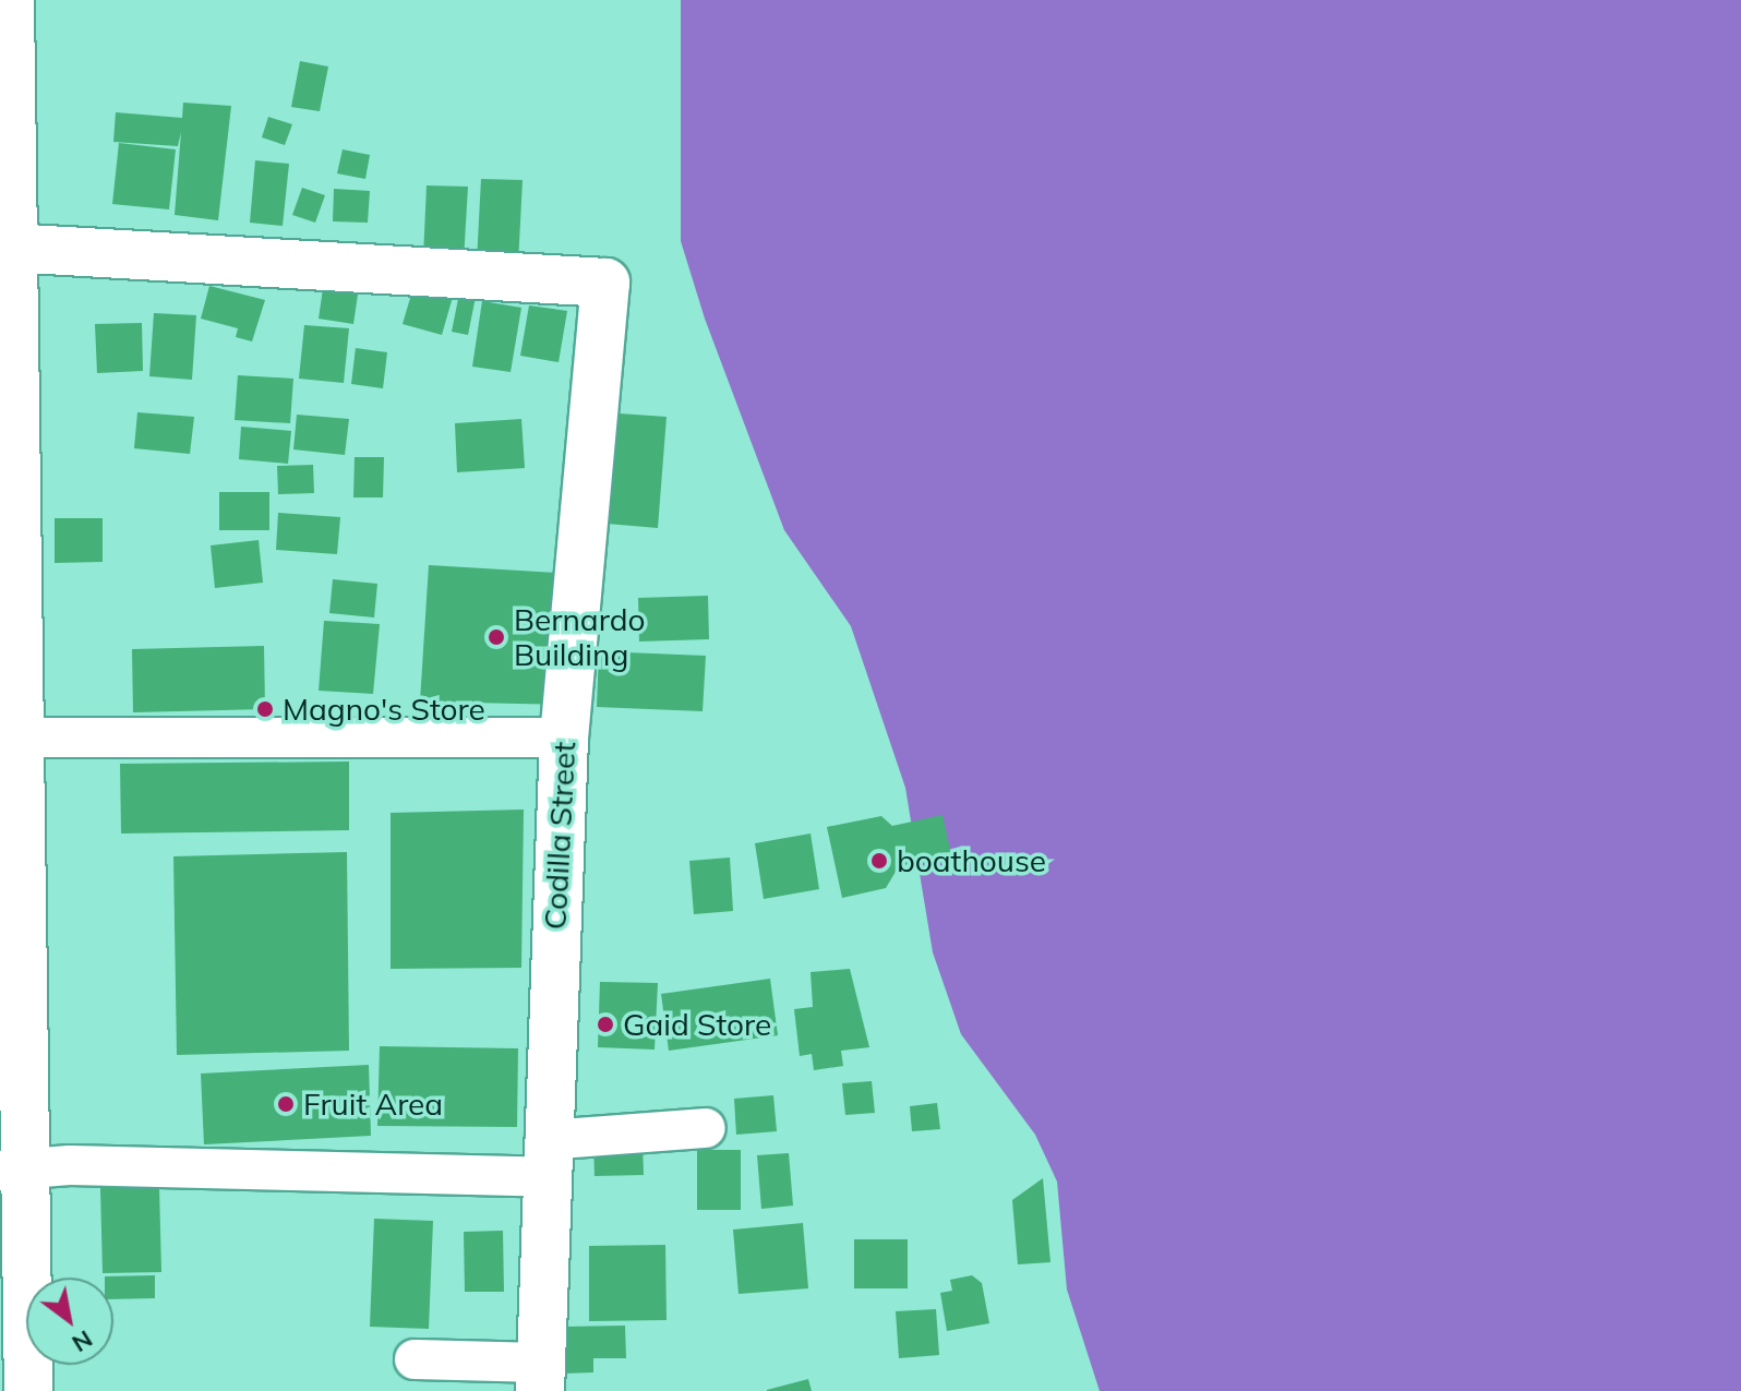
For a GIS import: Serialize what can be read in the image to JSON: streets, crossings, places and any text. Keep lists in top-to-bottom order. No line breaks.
{"streets":{"main road":["Codilla Street"]},"places":["Bernardo Building","Magno's Store","boathouse","Gaid Store","Fruit Area"],"north":"bottom right"}
